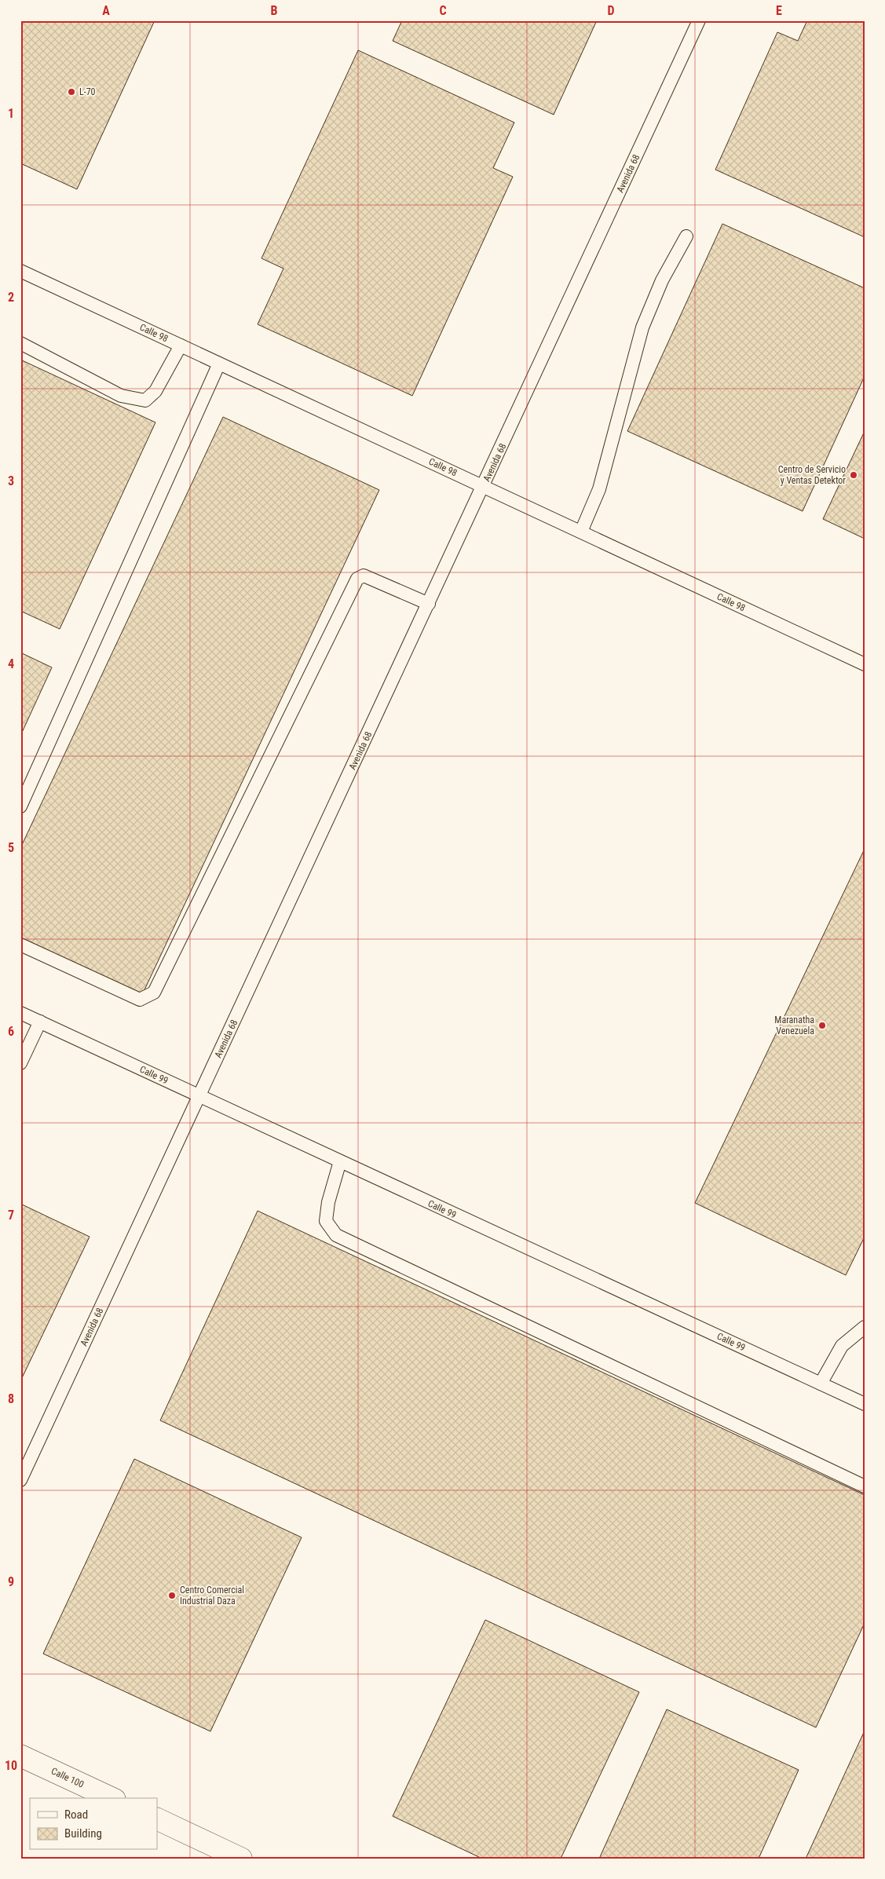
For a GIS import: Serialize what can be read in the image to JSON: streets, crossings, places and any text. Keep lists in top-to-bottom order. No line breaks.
{"streets":{"street":["Calle 100"],"lane":["Avenida 68","Calle 98","Calle 99"]},"crossings":[["Avenida 68","Calle 98"],["Avenida 68","Calle 99"]],"places":["L-70","Centro de Servicio y Ventas Detektor","Maranatha Venezuela","Centro Comercial Industrial Daza"],"legend":["Road","Building"],"grid":{"columns":["A","B","C","D","E"],"rows":["1","2","3","4","5","6","7","8","9","10"]}}
